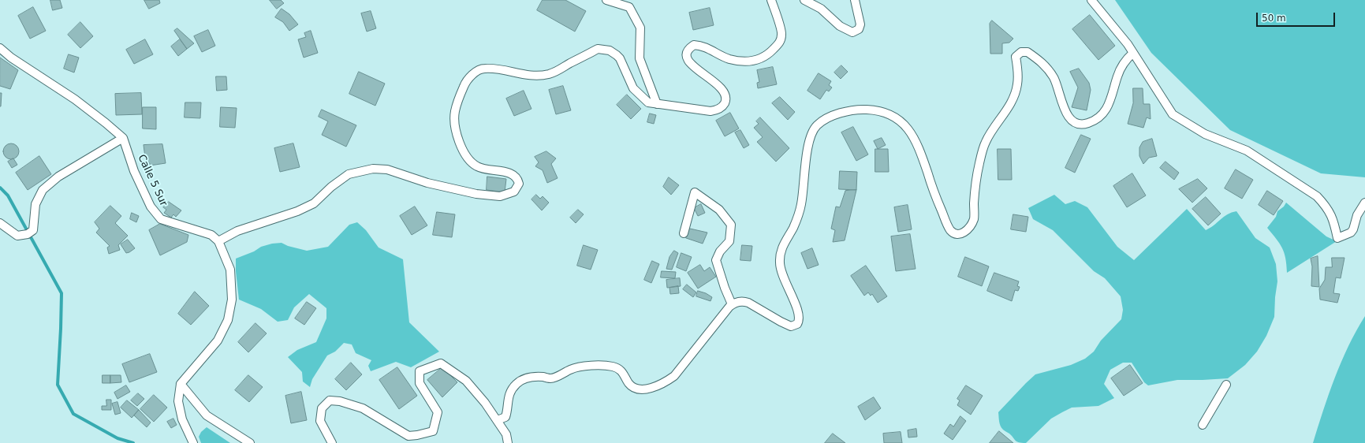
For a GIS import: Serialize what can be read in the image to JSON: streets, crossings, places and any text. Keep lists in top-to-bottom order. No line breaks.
{"streets":{"street":["Calle 5 Sur"]},"scale_bar":"50 m"}
